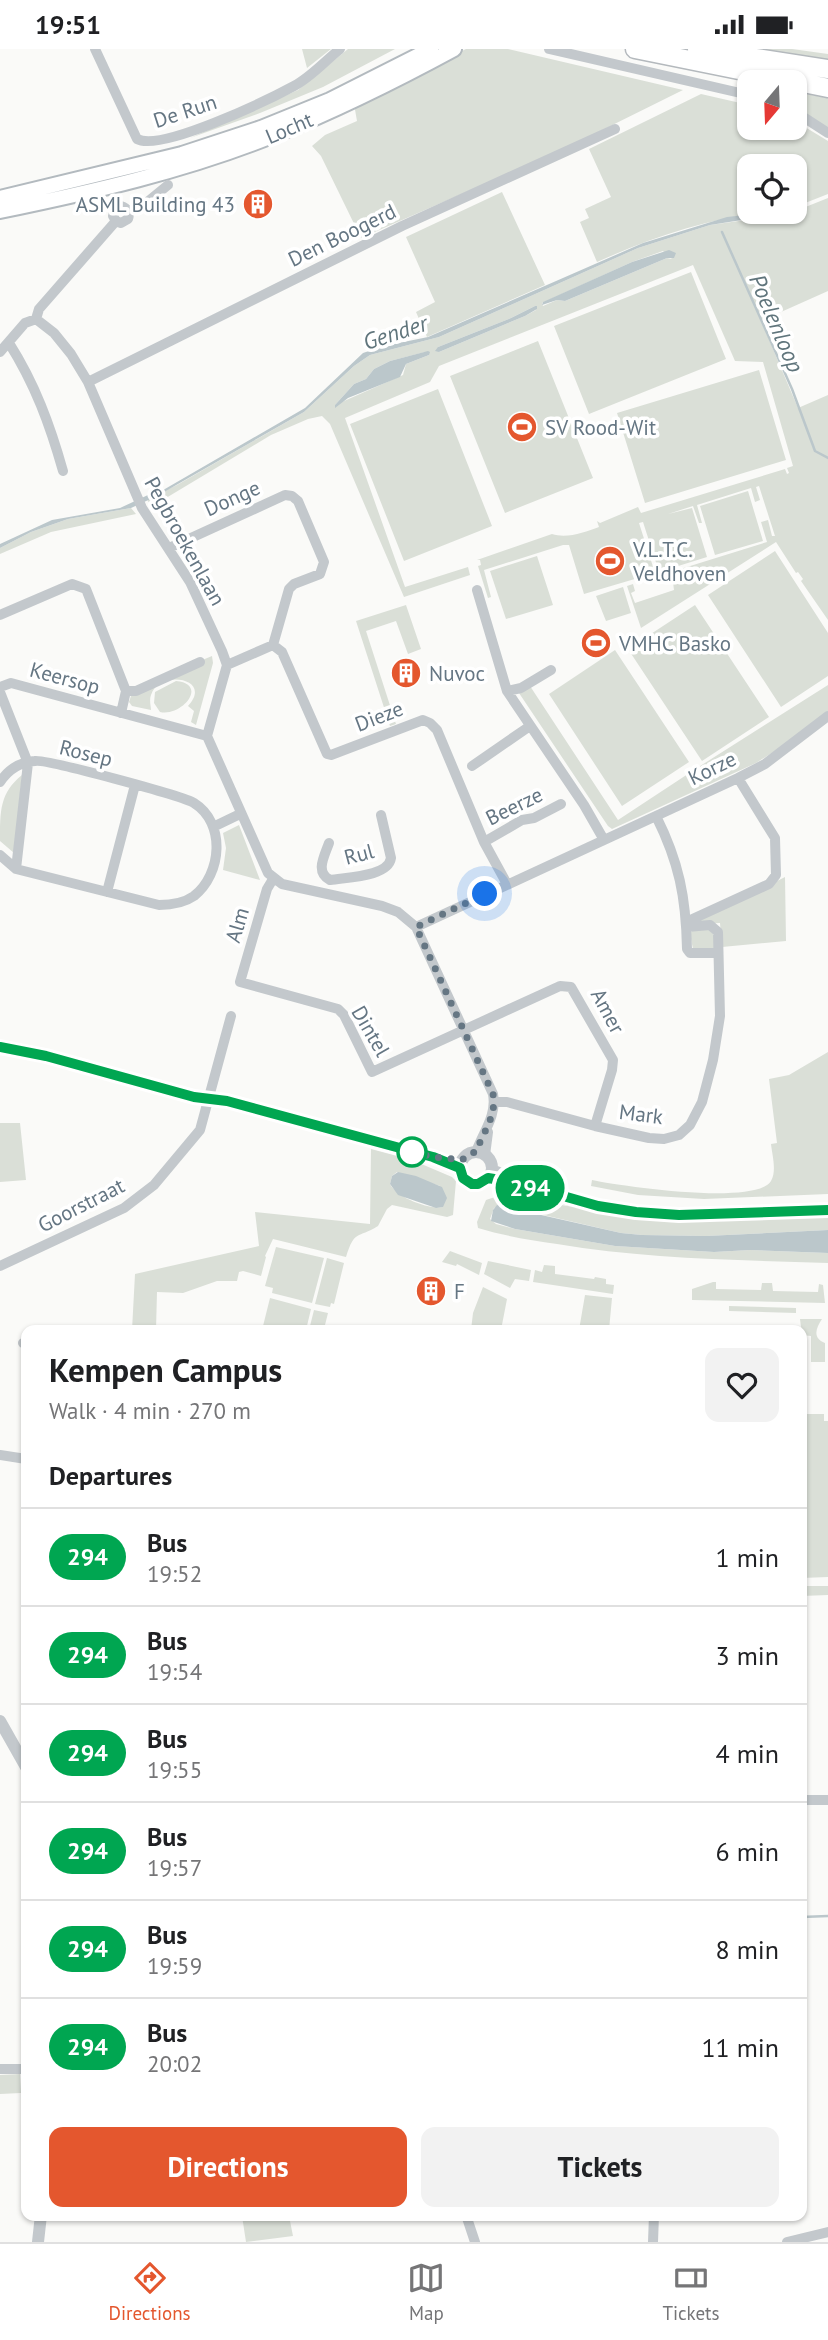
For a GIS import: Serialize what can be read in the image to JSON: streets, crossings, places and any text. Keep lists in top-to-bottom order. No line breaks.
{"streets":{"main road":["Locht"],"street":["De Run","Den Boogerd","Donge","Pegbroekenlaan","Keersop","Dieze","Rosep","Korze","Beerze","Rul","Alm","Amer","Dintel","Mark","Goorstraat"]},"crossings":[["Den Boogerd","Pegbroekenlaan"],["Donge","Pegbroekenlaan"],["Donge","Dieze"],["Dieze","Korze"],["Dieze","Beerze"],["Alm","Dintel"],["Amer","Dintel"],["Amer","Mark"]],"water":["Poelenloop","Gender"],"places":{"building":["ASML Building 43","Nuvoc","F"],"sports":["SV Rood-Wit","V.L.T.C. Veldhoven","VMHC Basko"]},"lines":["bus line 294"],"north":"bottom","page":{"status":"19:51","on_map":"294","heading":[["Kempen Campus","Walk · 4 min · 270 m"],"Departures"],"list":[{"mark":"294","name":"Bus","note":"19:52","value":"1 min"},{"mark":"294","name":"Bus","note":"19:54","value":"3 min"},{"mark":"294","name":"Bus","note":"19:55","value":"4 min"},{"mark":"294","name":"Bus","note":"19:57","value":"6 min"},{"mark":"294","name":"Bus","note":"19:59","value":"8 min"},{"mark":"294","name":"Bus","note":"20:02","value":"11 min"}],"buttons":["Directions","Tickets"],"tabs":["Directions","Map","Tickets"]}}
